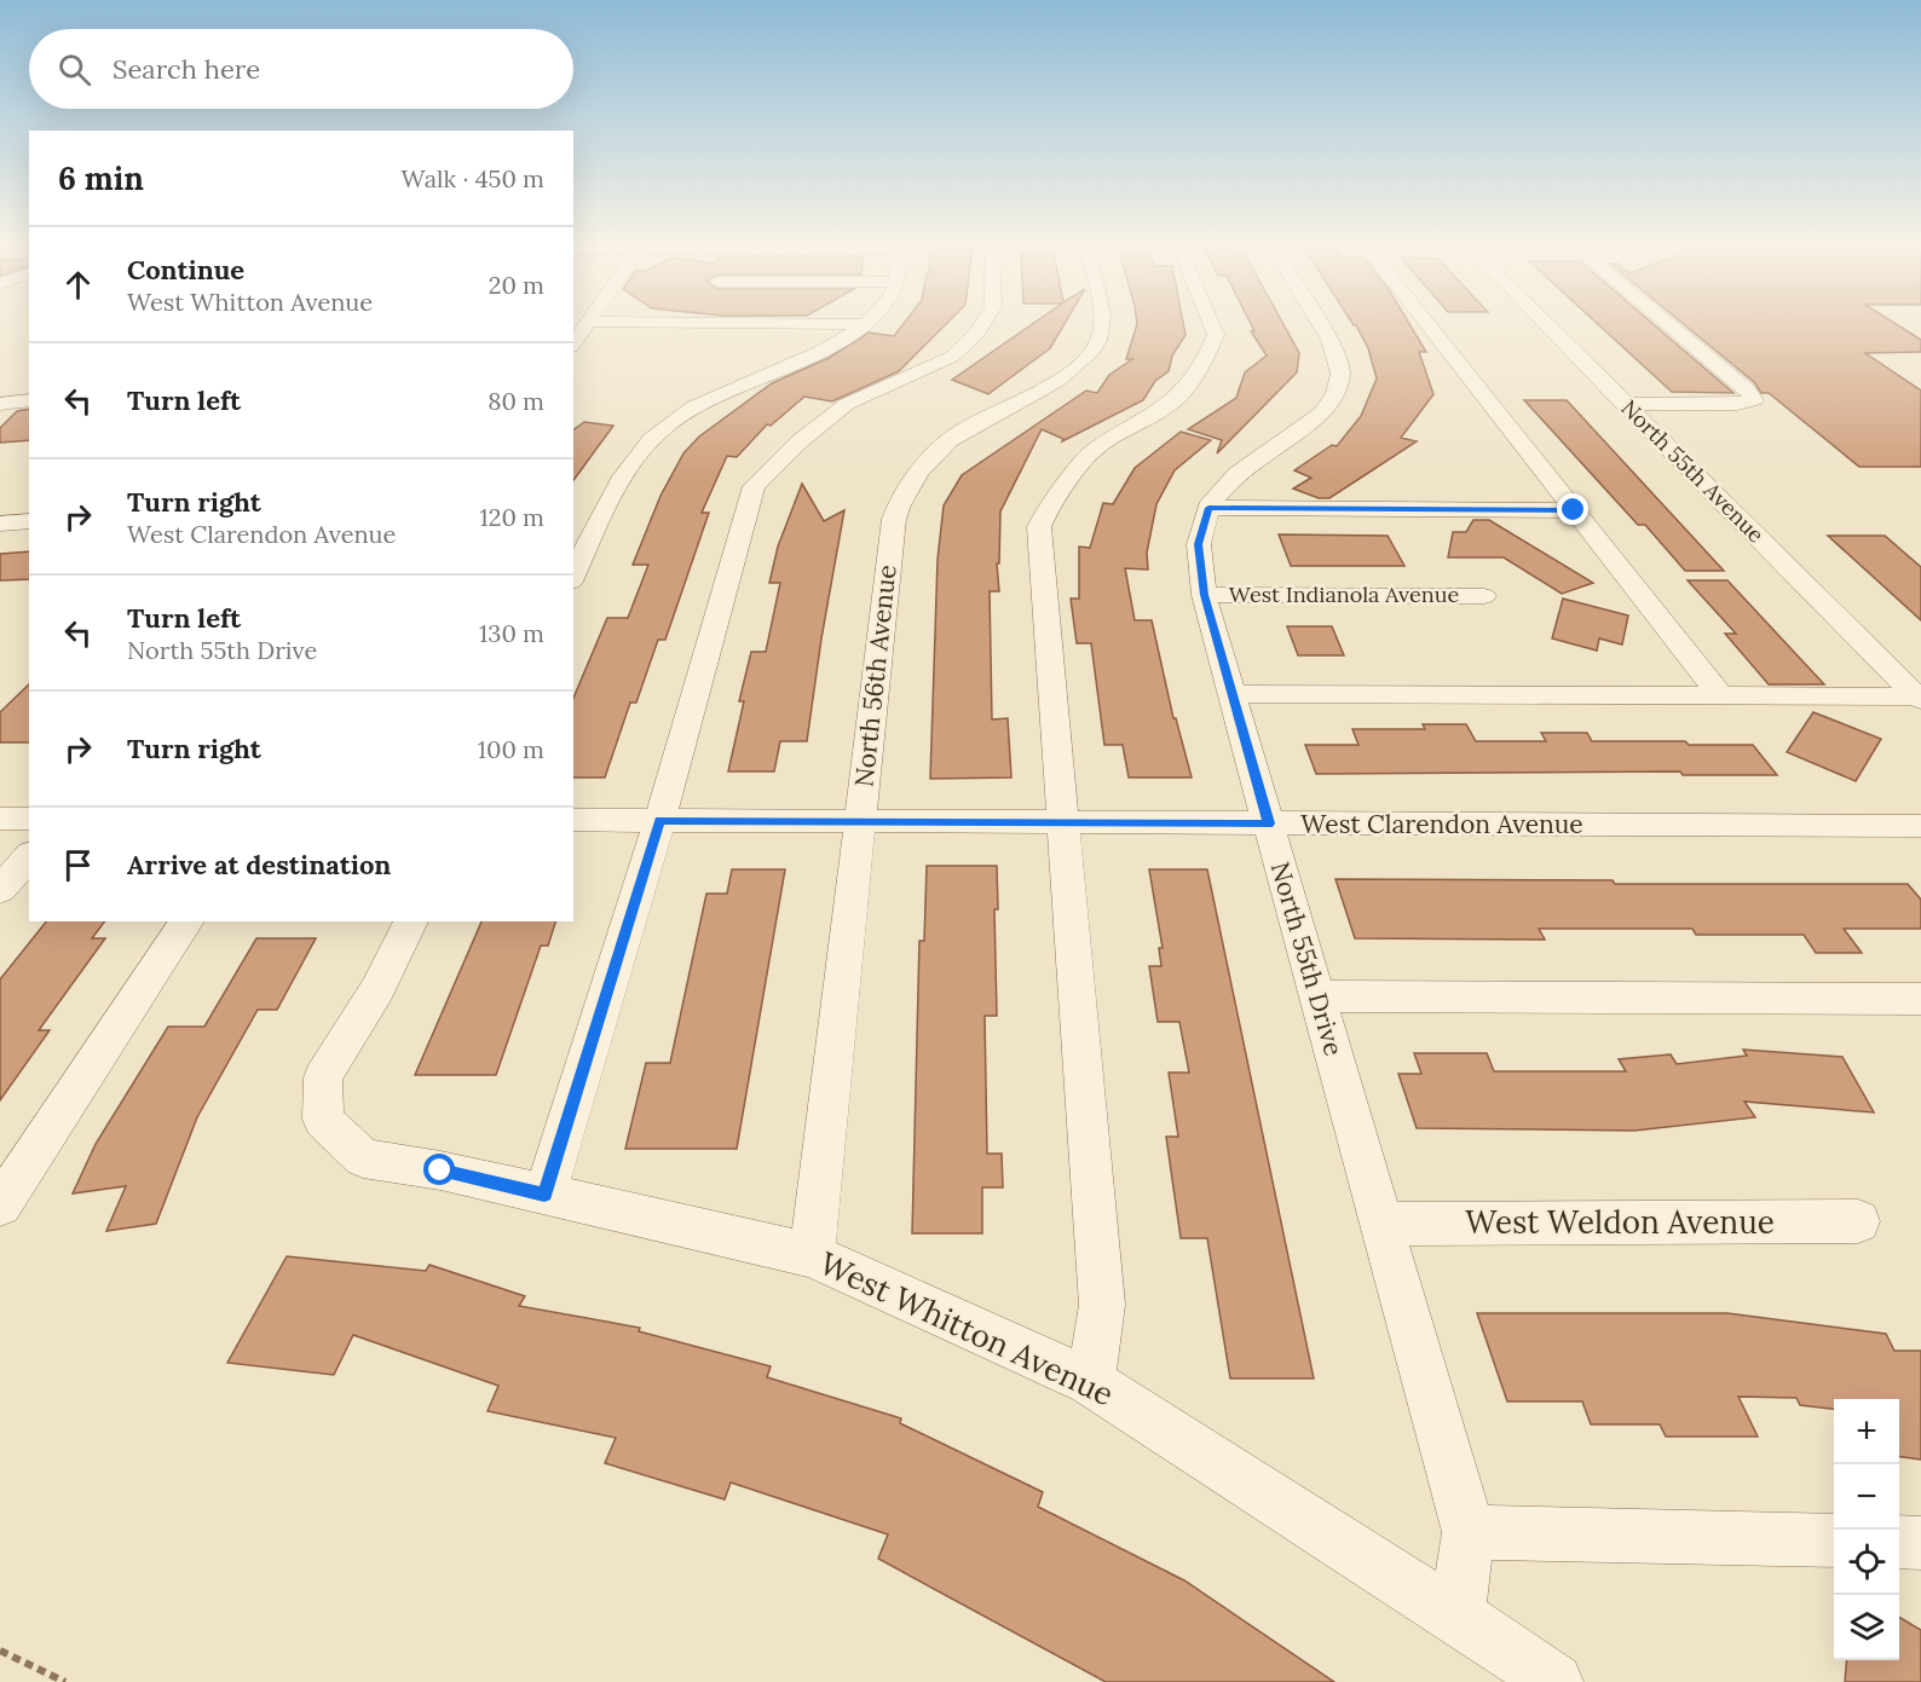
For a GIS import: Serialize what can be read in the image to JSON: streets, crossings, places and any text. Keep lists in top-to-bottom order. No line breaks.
{"streets":{"street":["North 55th Avenue","West Indianola Avenue","North 56th Avenue","West Clarendon Avenue","North 55th Drive","West Weldon Avenue","West Whitton Avenue"]},"crossings":[["West Indianola Avenue","North 55th Drive"],["North 56th Avenue","West Clarendon Avenue"],["North 56th Avenue","West Whitton Avenue"],["West Clarendon Avenue","North 55th Drive"],["North 55th Drive","West Weldon Avenue"],["North 55th Drive","West Whitton Avenue"]],"page":{"search":"Search here","heading":["6 min","Walk · 450 m"],"list":[["Continue","West Whitton Avenue","20 m"],["Turn left","80 m"],["Turn right","West Clarendon Avenue","120 m"],["Turn left","North 55th Drive","130 m"],["Turn right","100 m"],"Arrive at destination"],"map_buttons":["+","−"]}}
